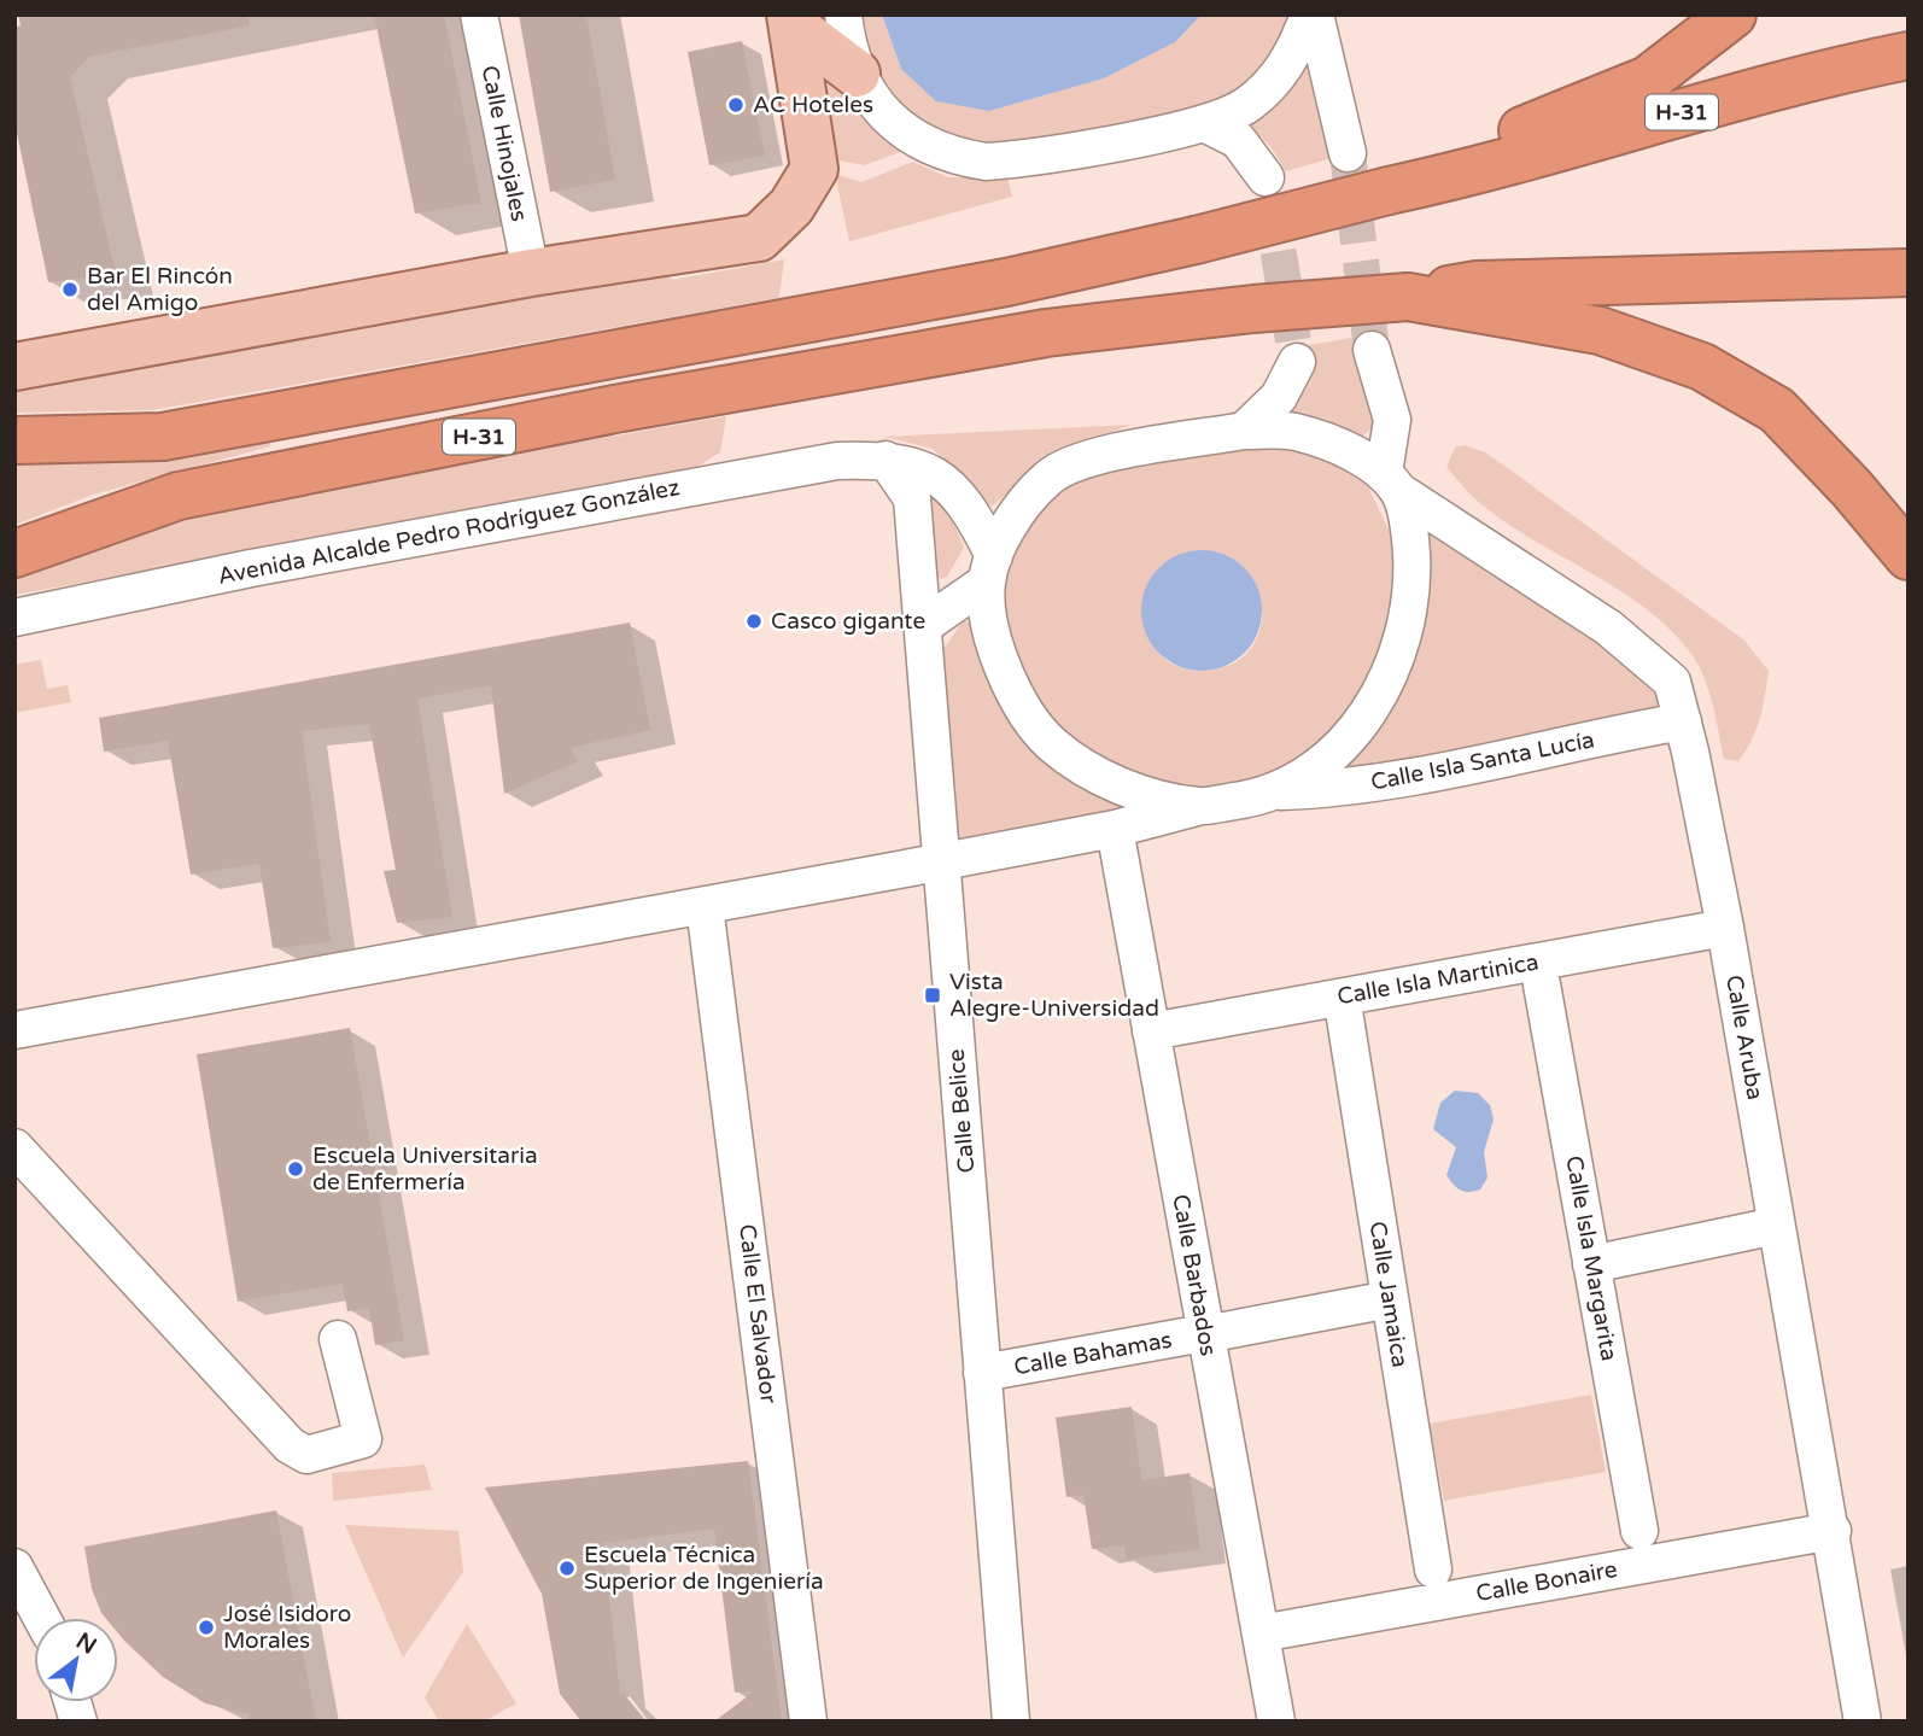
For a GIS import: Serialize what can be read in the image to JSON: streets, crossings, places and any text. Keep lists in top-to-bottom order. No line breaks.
{"streets":{"highway":["H-31"],"street":["Calle Hinojales","Avenida Alcalde Pedro Rodríguez González","Calle Isla Santa Lucía","Calle Isla Martinica","Calle Aruba","Calle Belice","Calle Isla Margarita","Calle Barbados","Calle Jamaica","Calle El Salvador","Calle Bahamas","Calle Bonaire"]},"crossings":[["Avenida Alcalde Pedro Rodríguez González","Calle Aruba"],["Avenida Alcalde Pedro Rodríguez González","Calle Belice"],["Calle Isla Santa Lucía","Calle Aruba"],["Calle Isla Martinica","Calle Aruba"],["Calle Isla Martinica","Calle Barbados"],["Calle Aruba","Calle Bonaire"],["Calle Belice","Calle Bahamas"],["Calle Barbados","Calle Bahamas"],["Calle Barbados","Calle Bonaire"],["Calle Jamaica","Calle Bahamas"]],"places":{"other":["AC Hoteles","Bar El Rincón del Amigo","Casco gigante","Escuela Universitaria de Enfermería","Escuela Técnica Superior de Ingeniería","José Isidoro Morales"],"transit":["Vista Alegre-Universidad"]},"north":"top right"}
